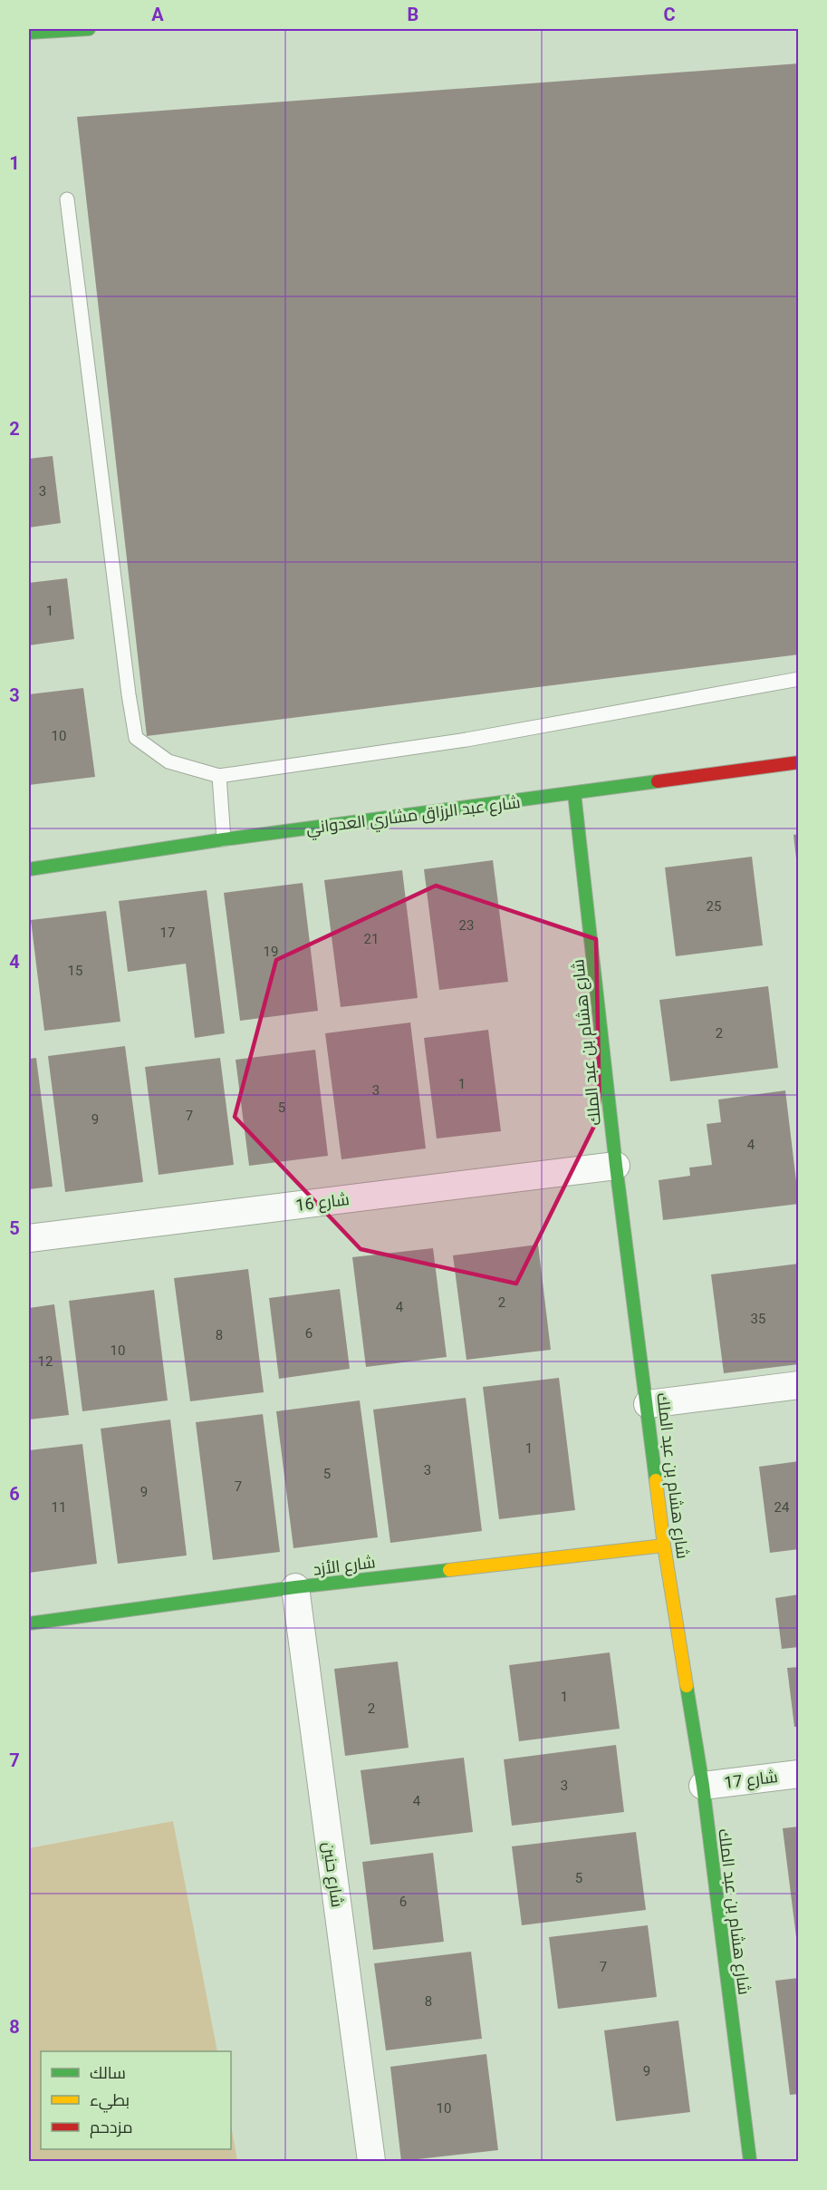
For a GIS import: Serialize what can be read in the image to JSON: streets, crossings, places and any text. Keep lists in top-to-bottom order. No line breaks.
{"streets":{"street":["شارع عبد الرزاق مشاري العدواني","شارع هشام بن عبد الملك","شارع 16","شارع الأزد","شارع 17","شارع حنين"]},"crossings":[["شارع عبد الرزاق مشاري العدواني","شارع هشام بن عبد الملك"],["شارع هشام بن عبد الملك","شارع 16"],["شارع هشام بن عبد الملك","شارع الأزد"],["شارع هشام بن عبد الملك","شارع 17"],["شارع الأزد","شارع حنين"]],"house_numbers":["3","1","10","25","23","17","21","19","15","2","1","3","5","7","9","4","2","4","35","6","8","10","12","1","3","5","7","9","11","24","1","2","3","4","5","6","7","8","9","10"],"legend":["سالك","بطيء","مزدحم"],"grid":{"columns":["A","B","C"],"rows":["1","2","3","4","5","6","7","8"]}}
